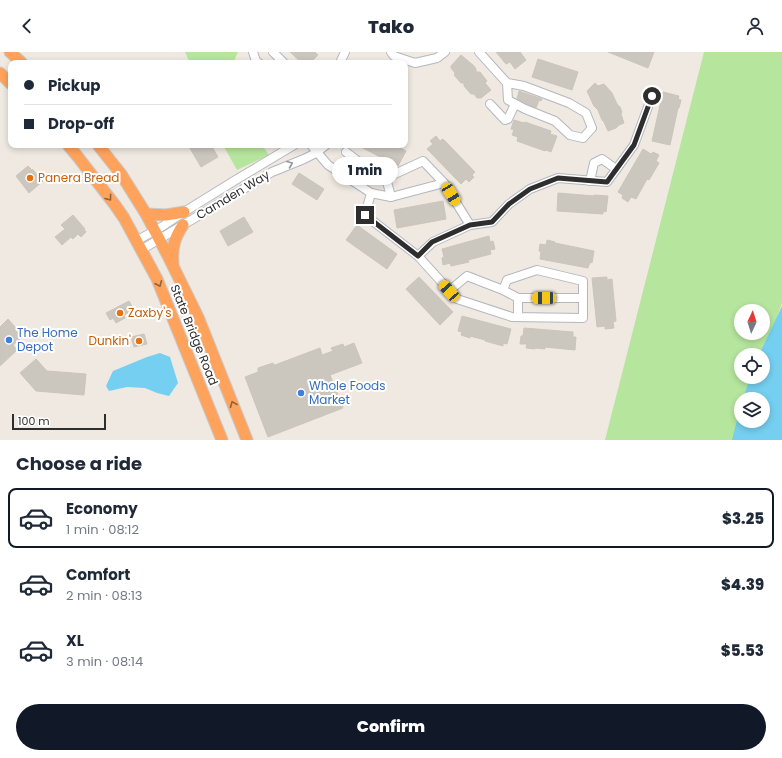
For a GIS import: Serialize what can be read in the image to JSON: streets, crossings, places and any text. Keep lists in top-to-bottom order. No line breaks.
{"streets":{"highway":["State Bridge Road"],"street":["Camden Way"]},"crossings":[["Camden Way","State Bridge Road"]],"places":["Panera Bread","Zaxby's","The Home Depot","Dunkin'","Whole Foods Market"],"scale_bar":"100 m","north":"top","page":{"header":"Tako","banner":["Pickup","Drop-off"],"bubble":"1 min","scale":"100 m","heading":"Choose a ride","list":[{"name":"Economy","note":"1 min · 08:12","value":"$3.25"},{"name":"Comfort","note":"2 min · 08:13","value":"$4.39"},{"name":"XL","note":"3 min · 08:14","value":"$5.53"}],"buttons":"Confirm"}}
